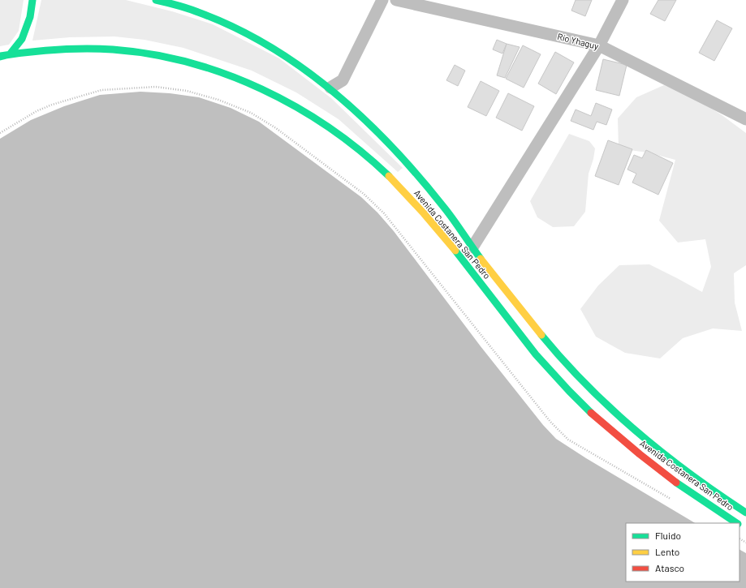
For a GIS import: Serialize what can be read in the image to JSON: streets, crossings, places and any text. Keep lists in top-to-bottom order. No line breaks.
{"streets":{"main road":["Avenida Costanera San Pedro"],"street":["Río Yhaguy"]},"legend":["Fluido","Lento","Atasco"]}
